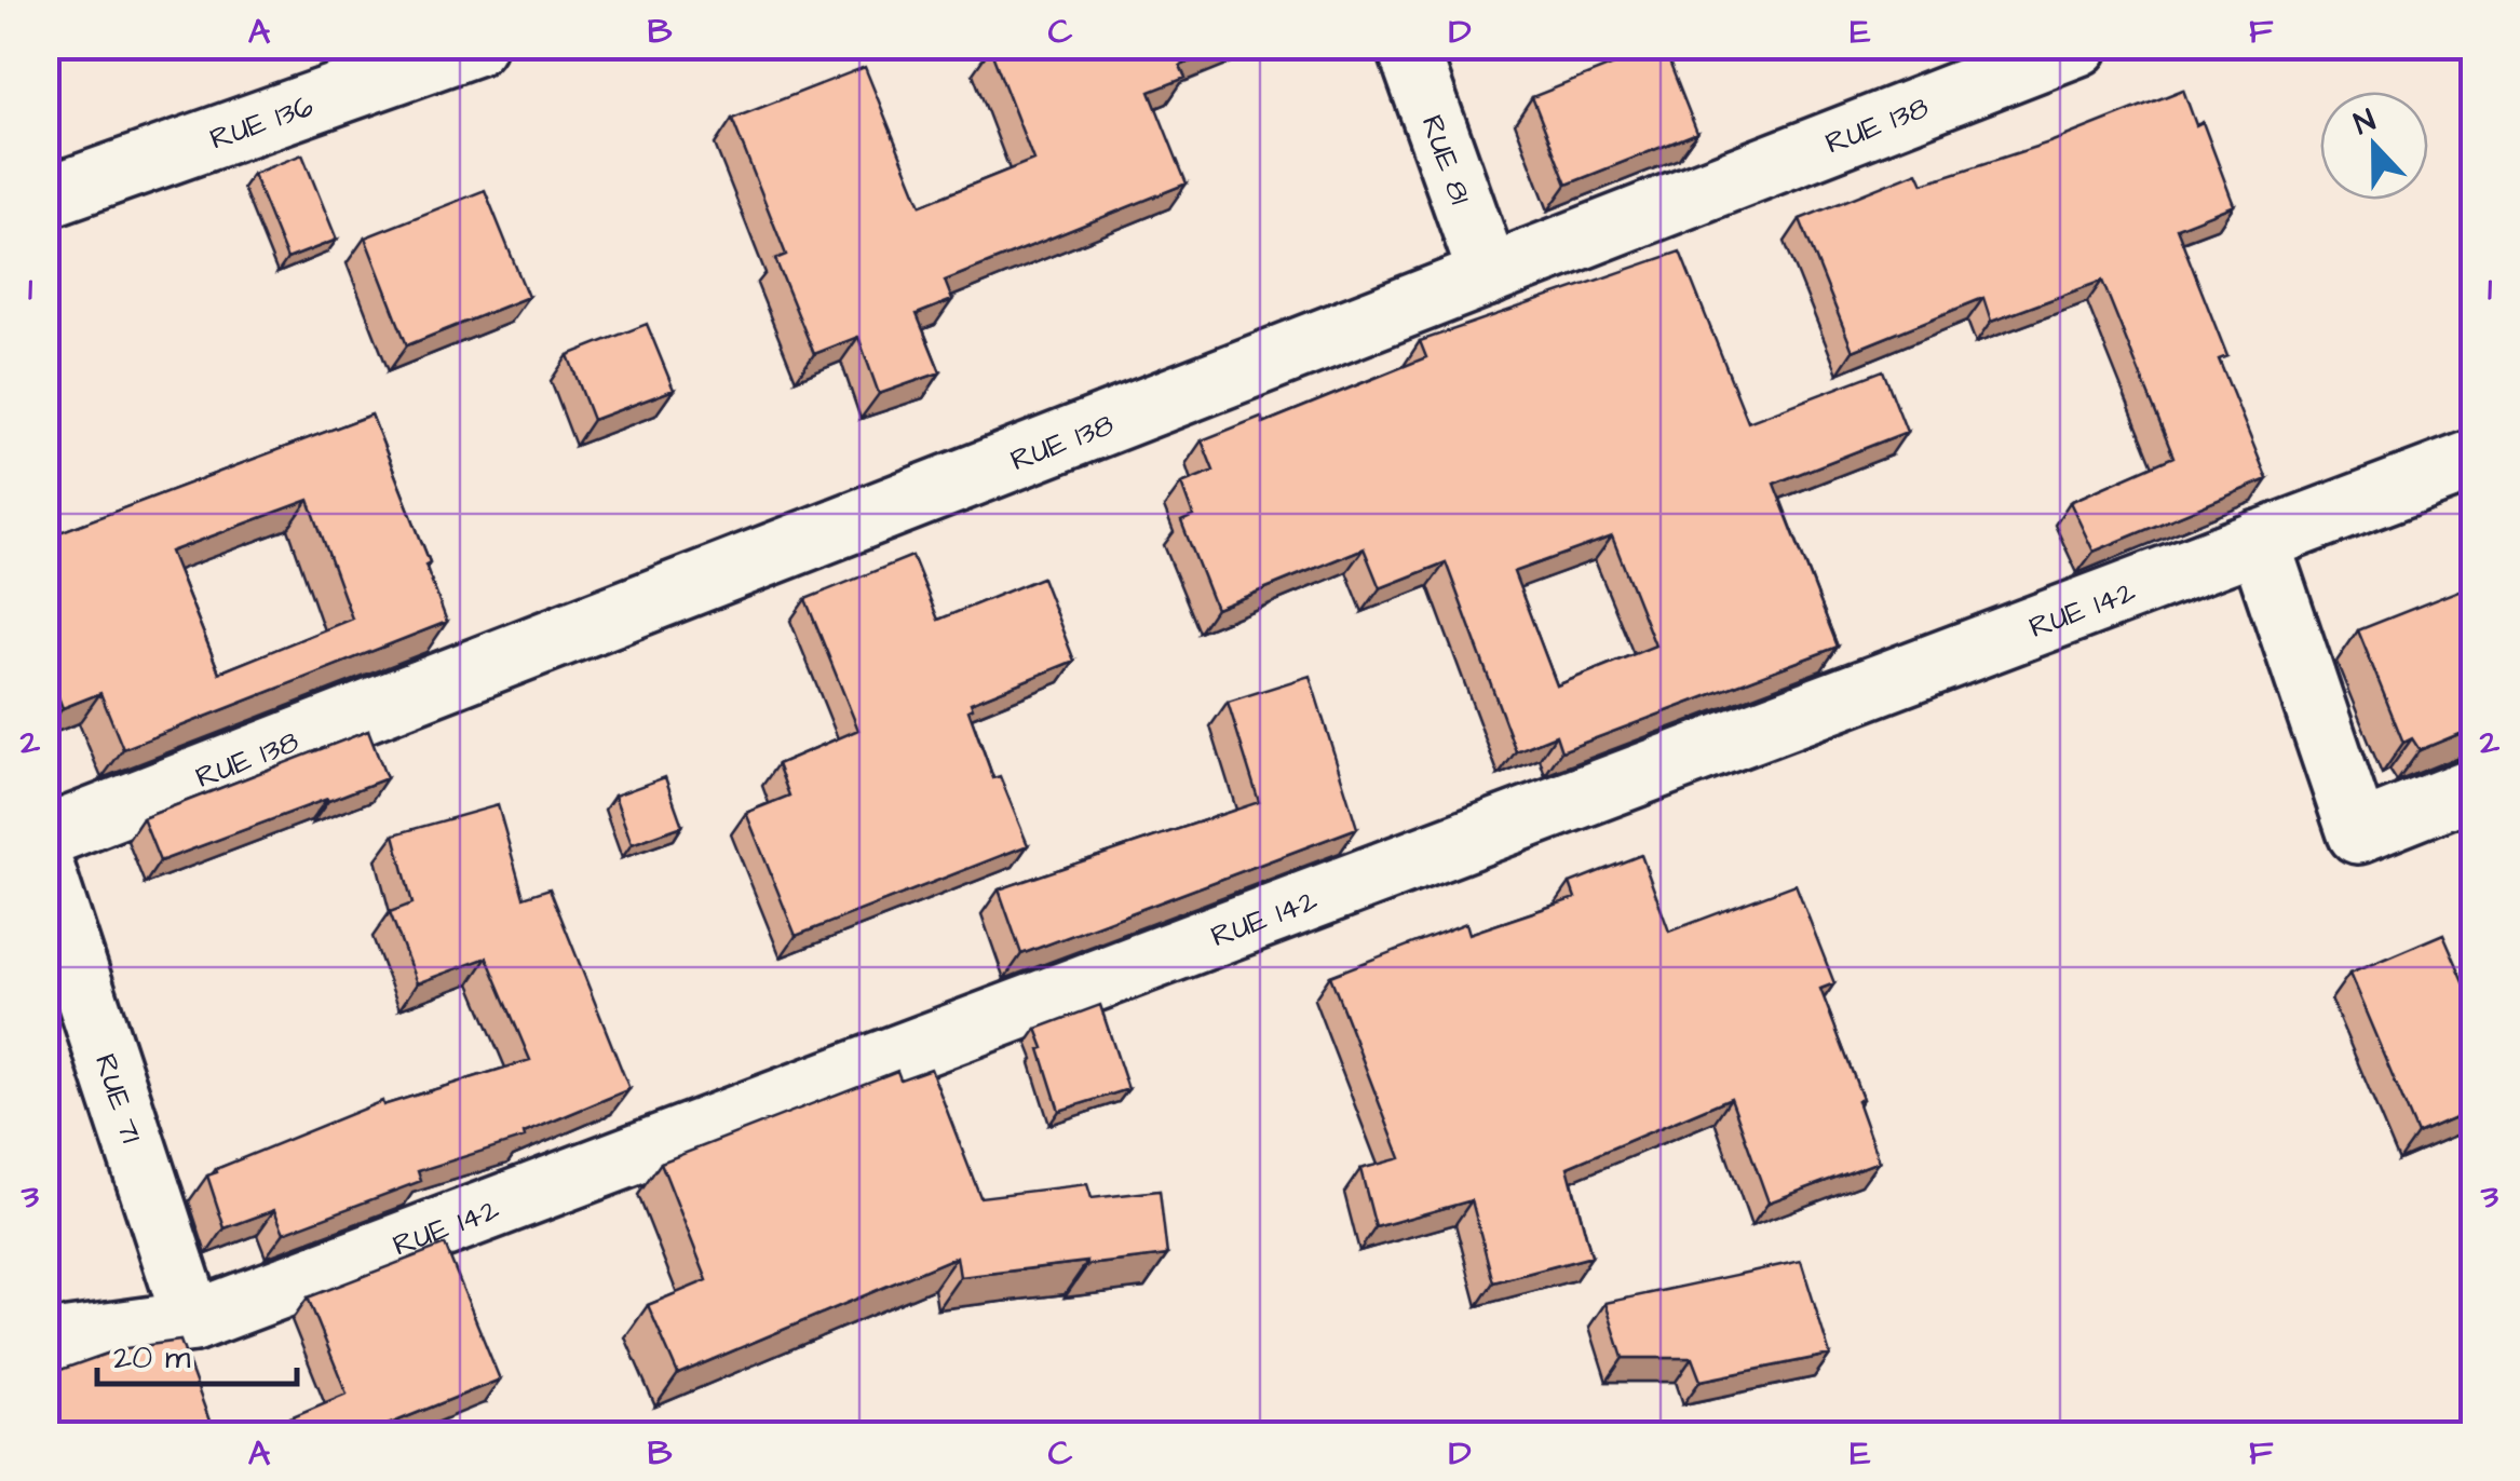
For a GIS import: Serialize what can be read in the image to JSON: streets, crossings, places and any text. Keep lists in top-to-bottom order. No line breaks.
{"streets":{"street":["RUE 136","RUE 138","RUE 81","RUE 142","RUE 71"]},"crossings":[["RUE 138","RUE 81"],["RUE 142","RUE 71"]],"scale_bar":"20 m","north":"top","grid":{"columns":["A","B","C","D","E","F"],"rows":["1","2","3"]}}
